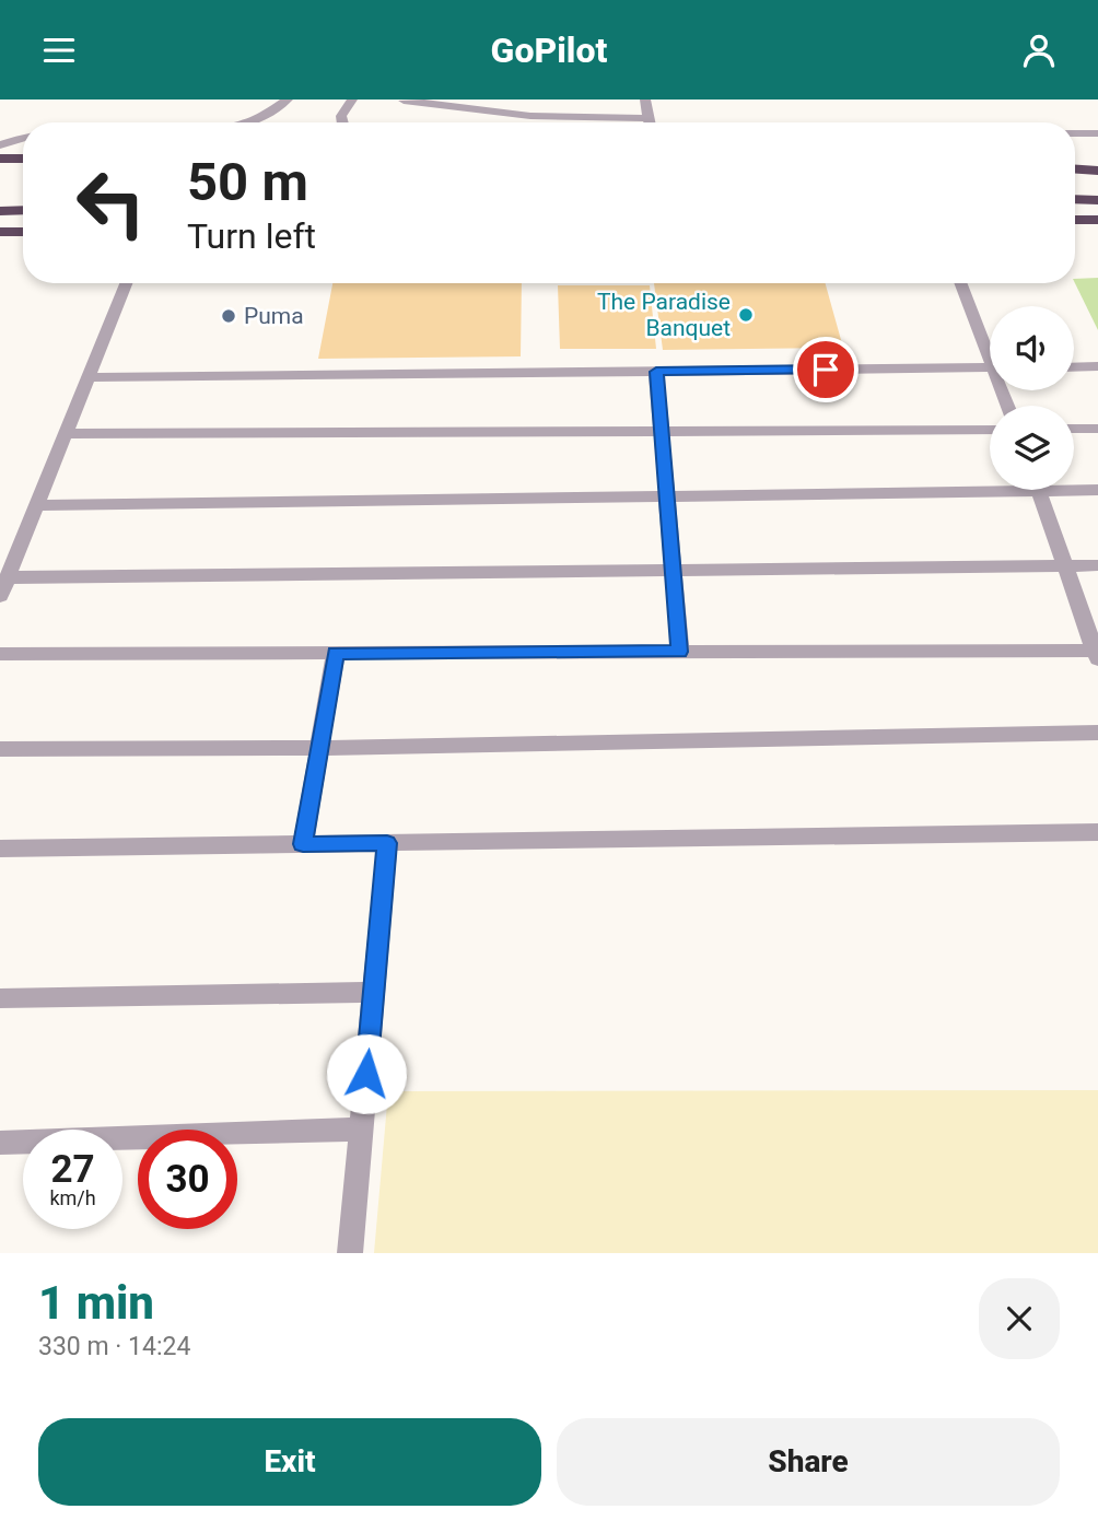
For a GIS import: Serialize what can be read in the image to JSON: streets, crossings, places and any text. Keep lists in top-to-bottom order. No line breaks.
{"places":["The Paradise Banquet","Puma"],"page":{"header":"GoPilot","turn":["50 m","Turn left"],"speed":"27 km/h","limit":"30","heading":["1 min","330 m · 14:24"],"buttons":["Exit","Share"]}}
